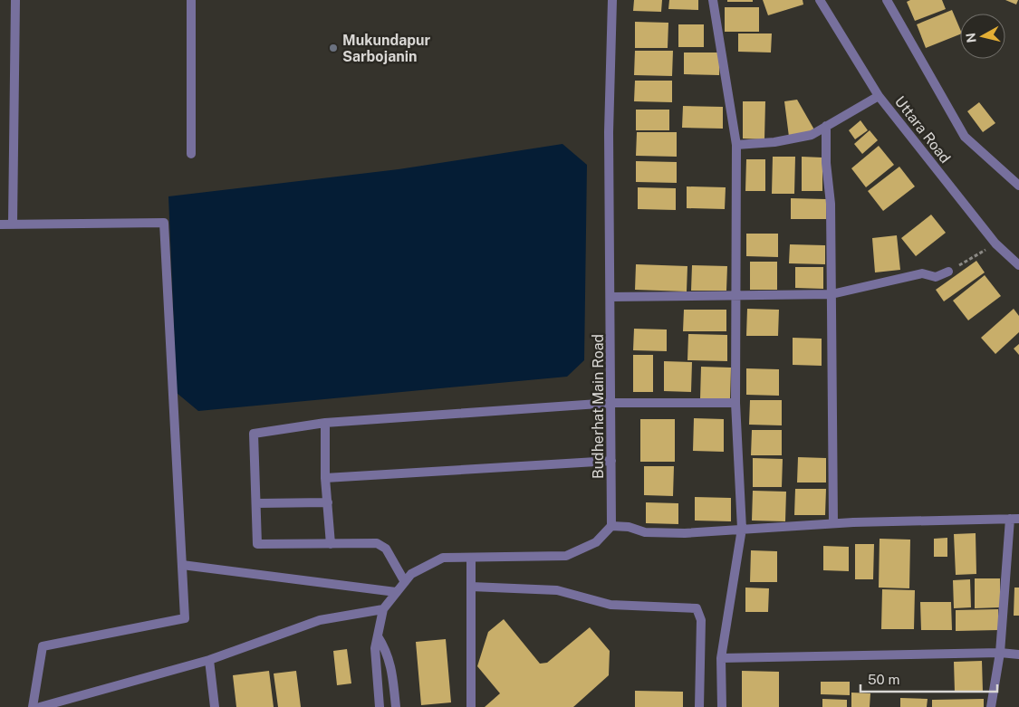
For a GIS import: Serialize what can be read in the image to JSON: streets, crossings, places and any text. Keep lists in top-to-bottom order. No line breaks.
{"streets":{"street":["Uttara Road","Budherhat Main Road"]},"places":["Mukundapur Sarbojanin"],"scale_bar":"50 m","north":"left"}
